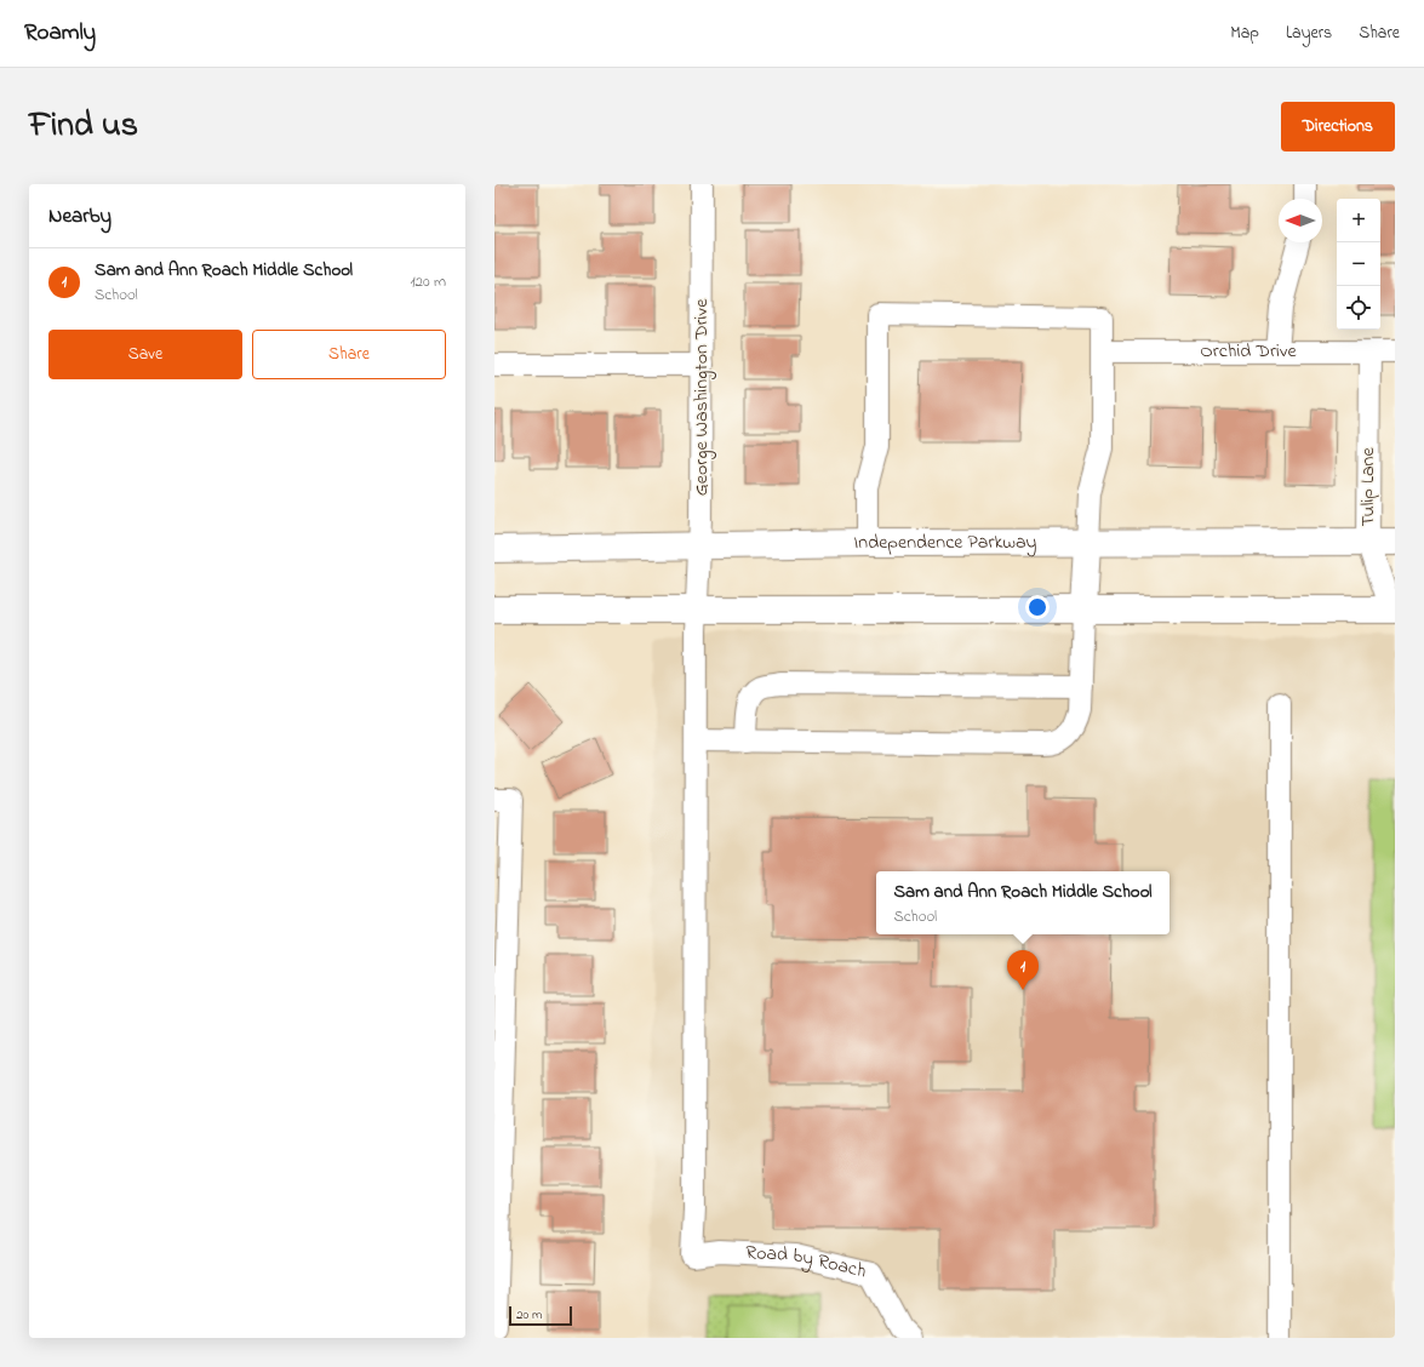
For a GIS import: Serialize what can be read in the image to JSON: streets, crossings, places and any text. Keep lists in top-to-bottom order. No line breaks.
{"streets":{"main road":["Independence Parkway"],"street":["Orchid Drive","George Washington Drive","Tulip Lane","Road by Roach"]},"crossings":[["Orchid Drive","Tulip Lane"],["George Washington Drive","Independence Parkway"],["George Washington Drive","Road by Roach"],["Tulip Lane","Independence Parkway"]],"scale_bar":"20 m","north":"left","page":{"header":"Roamly","nav":["Map","Layers","Share"],"title":"Find us","buttons":["Directions",["Save","Share"]],"heading":"Nearby","map_buttons":["+","−"],"list":[{"mark":"1","name":"Sam and Ann Roach Middle School","note":"School","value":"120 m"}],"popup":["Sam and Ann Roach Middle School","School"],"pins":"1","scale":"20 m"}}
